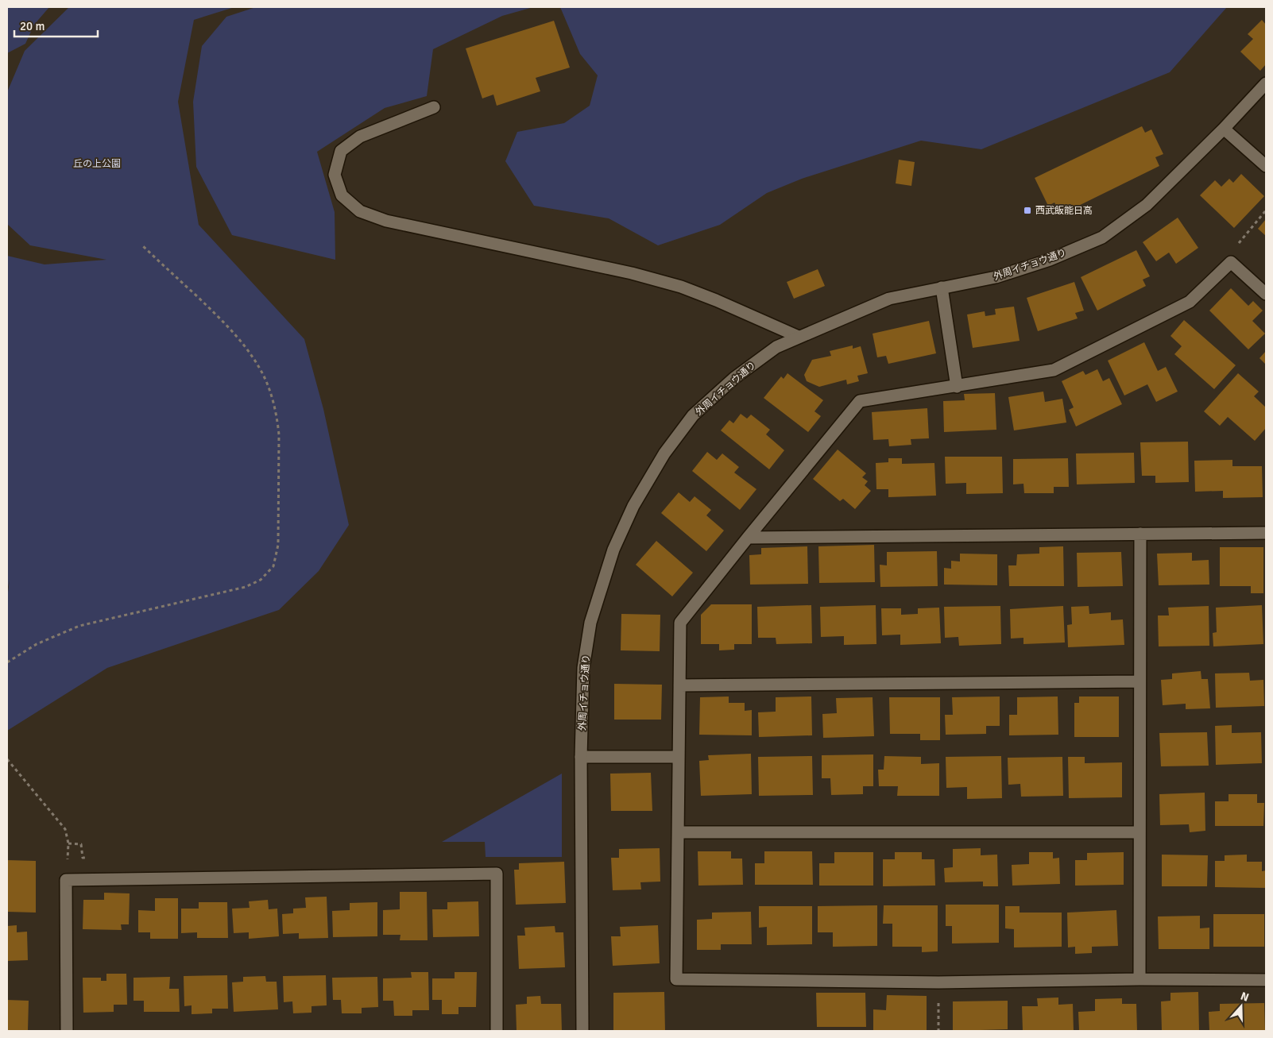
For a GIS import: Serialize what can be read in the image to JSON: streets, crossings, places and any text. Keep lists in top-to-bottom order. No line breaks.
{"streets":{"street":["外周イチョウ通り"]},"parks":["丘の上公園"],"places":{"transit":["西武飯能日高"]},"scale_bar":"20 m","north":"top"}
